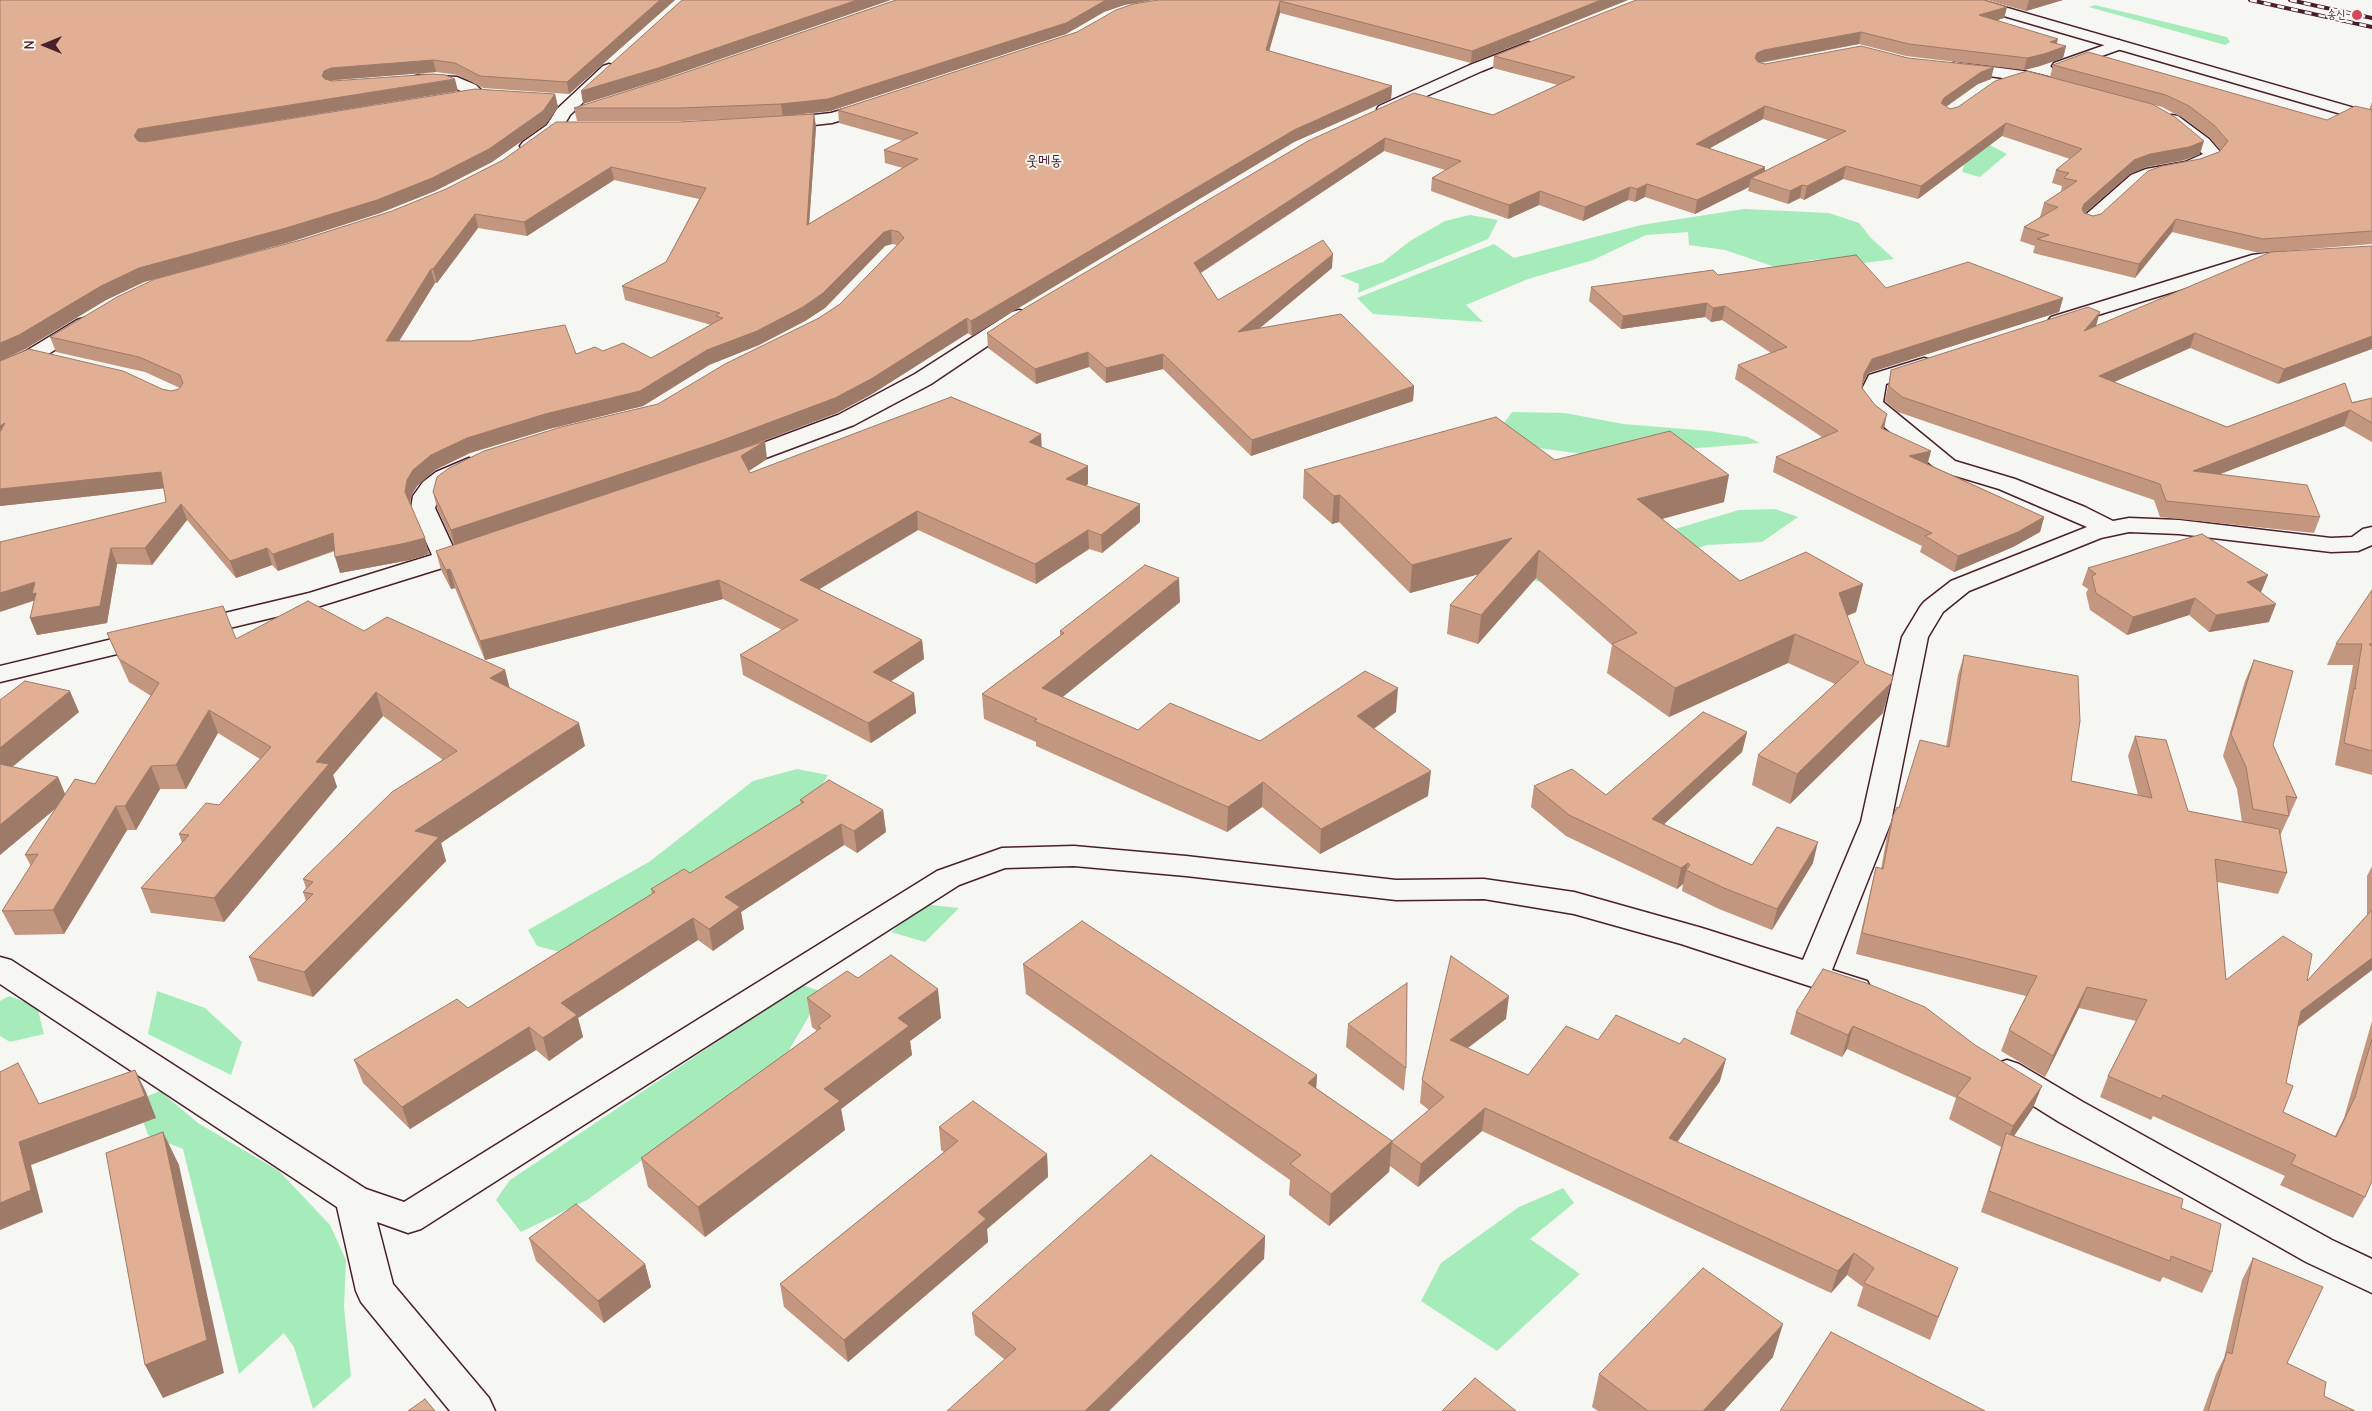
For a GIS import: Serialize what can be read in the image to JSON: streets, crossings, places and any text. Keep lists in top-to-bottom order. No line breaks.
{"districts":["웃메동"],"places":["송신"],"north":"left"}
